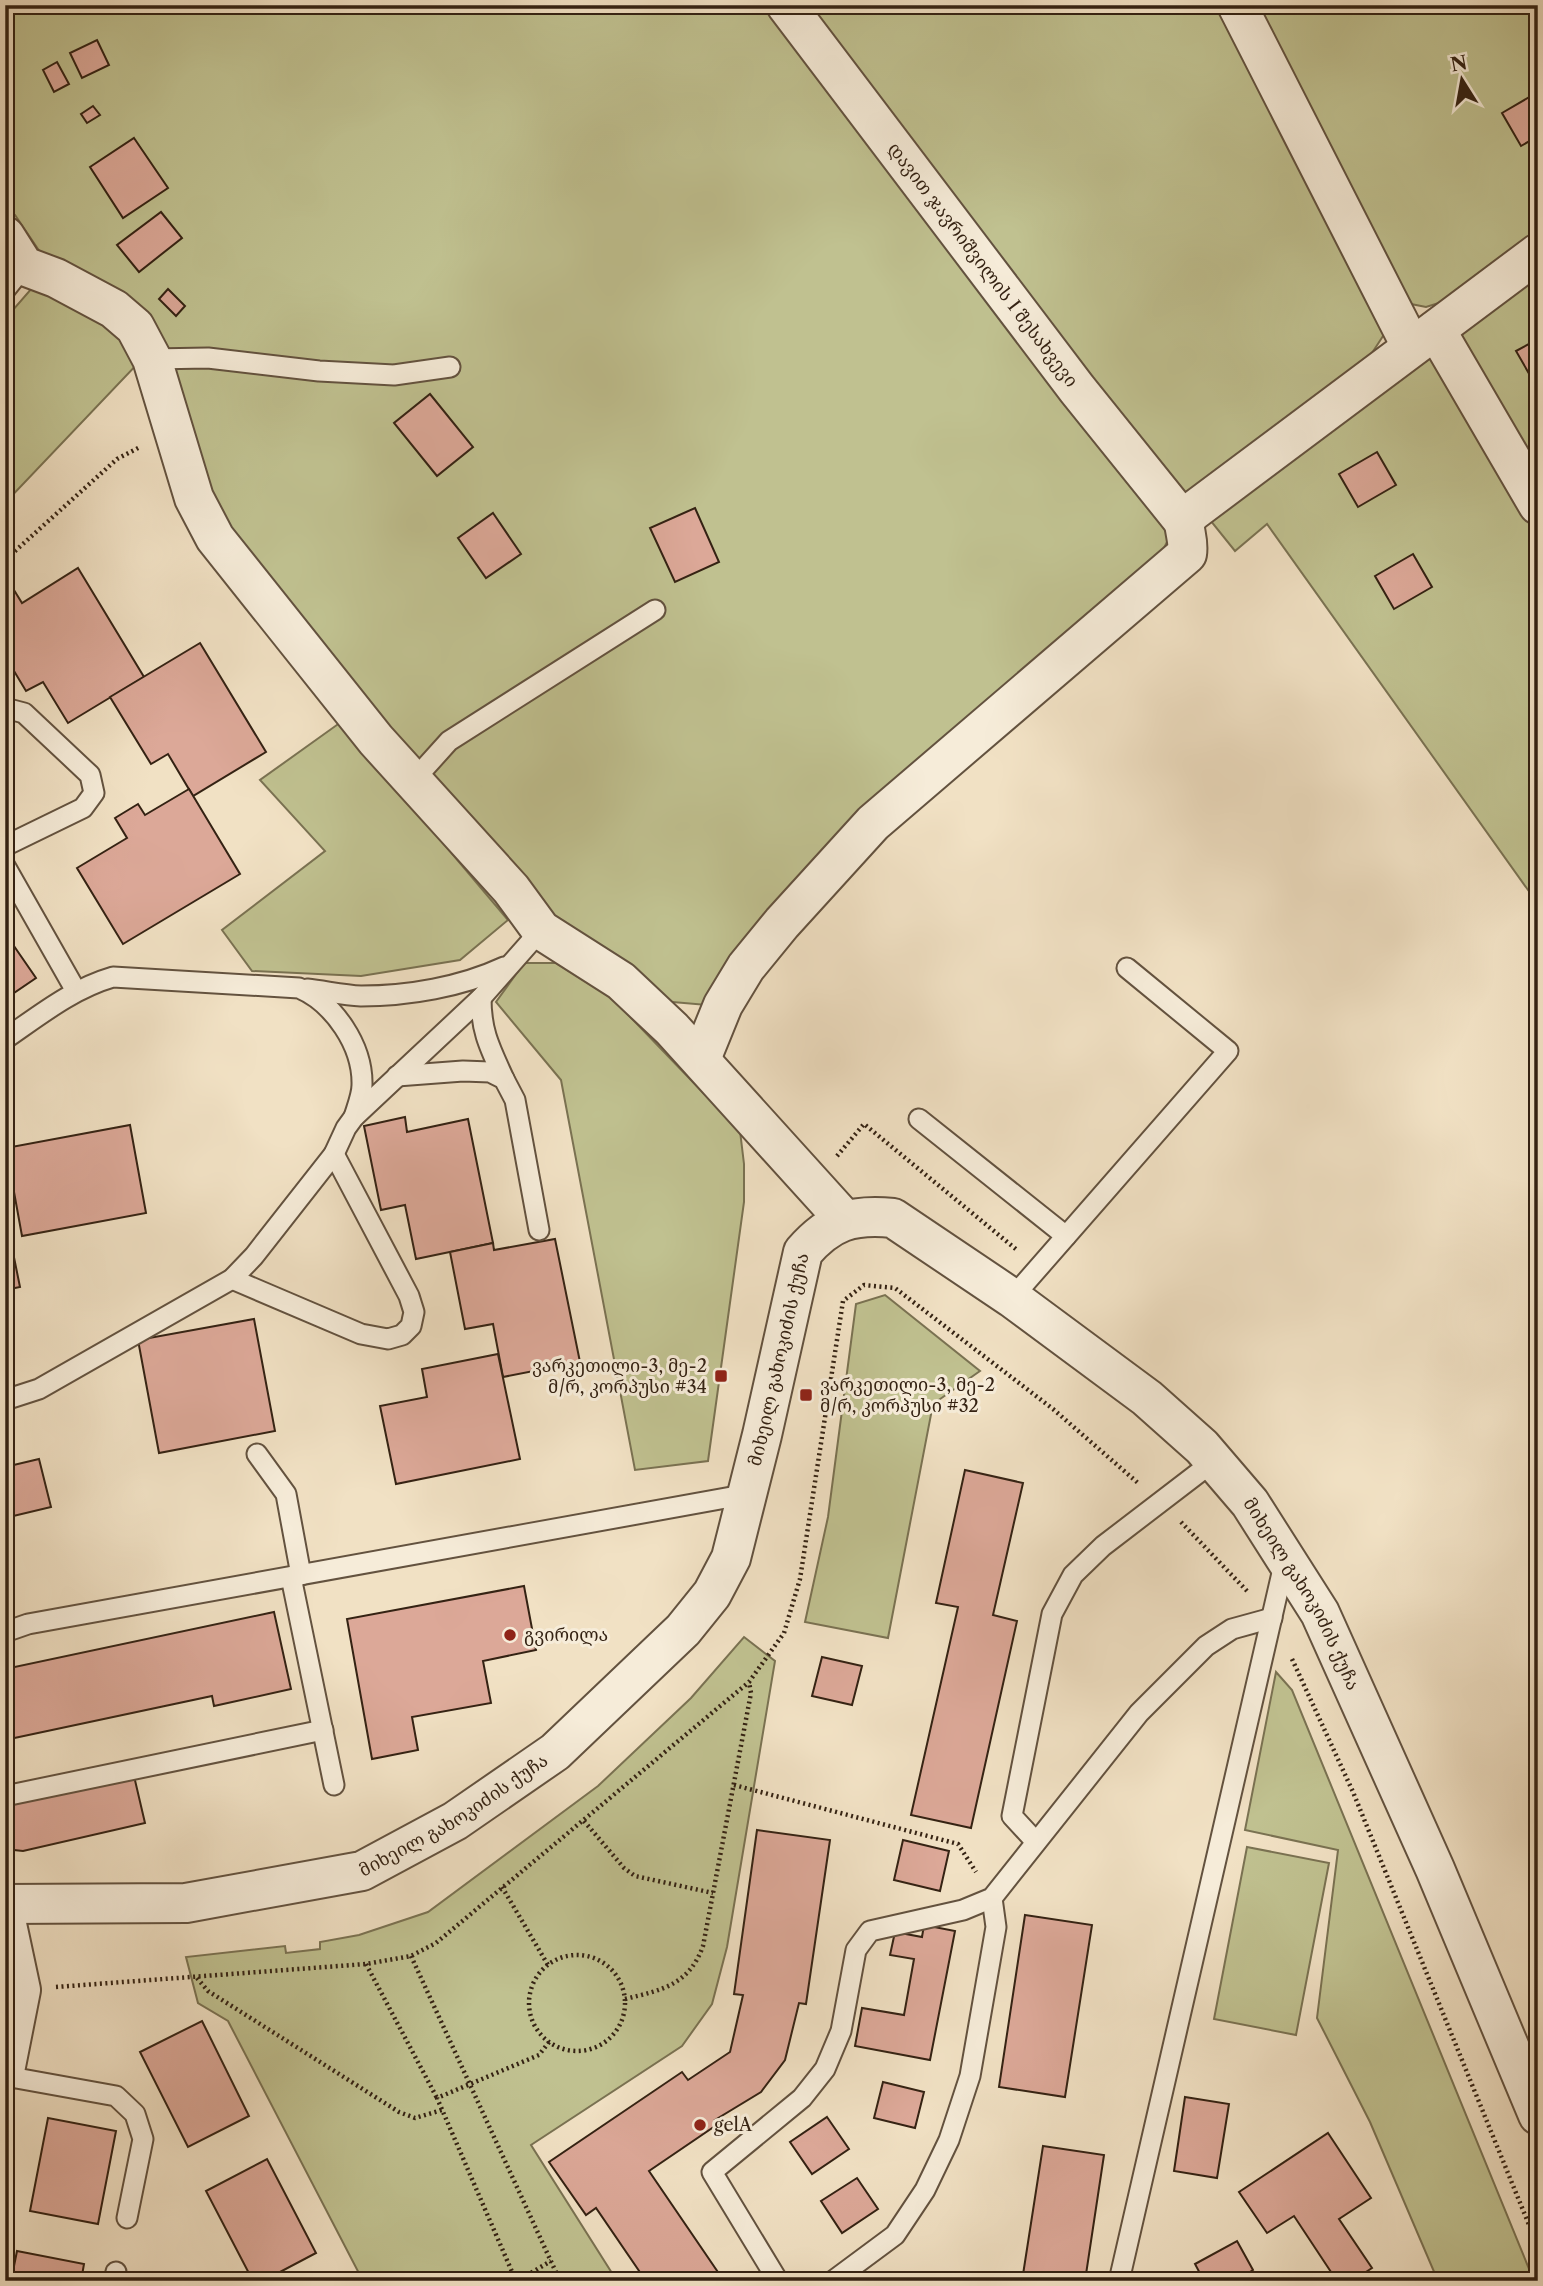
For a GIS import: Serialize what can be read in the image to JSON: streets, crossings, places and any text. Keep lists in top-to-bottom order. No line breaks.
{"streets":{"street":["დავით ჯავრიშვილის I შესახვევი","მიხეილ გახოკიძის ქუჩა"]},"places":{"transit":["ვარკეთილი-3, მე-2 მ/რ, კორპუსი #34","ვარკეთილი-3, მე-2 მ/რ, კორპუსი #32"],"other":["გვირილა","gelA"]},"north":"top"}
